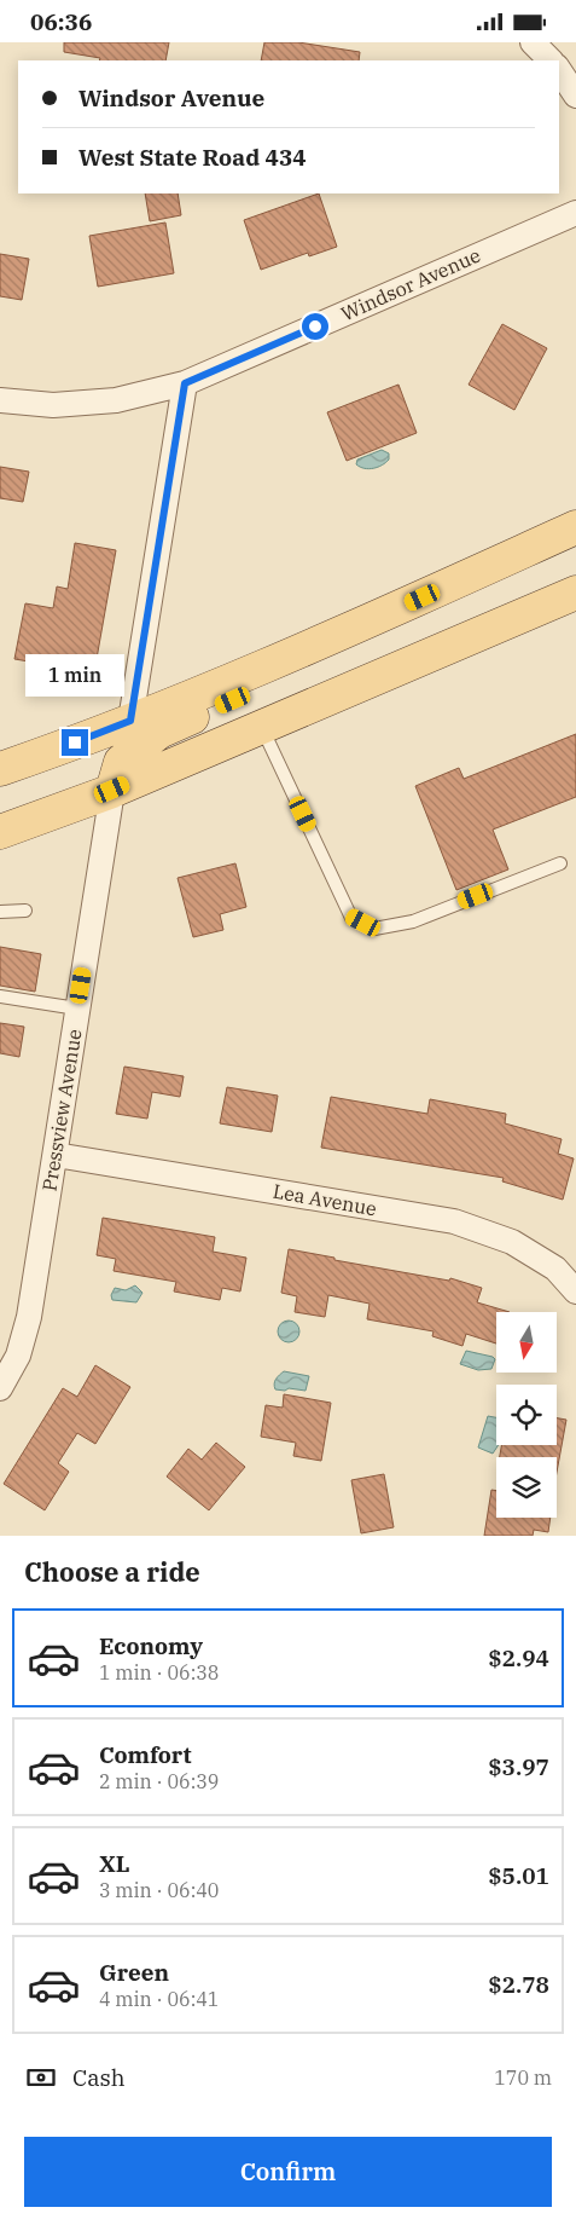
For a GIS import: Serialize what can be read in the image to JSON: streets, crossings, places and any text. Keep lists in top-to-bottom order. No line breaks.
{"streets":{"street":["Windsor Avenue","Pressview Avenue","Lea Avenue"]},"crossings":[["Pressview Avenue","Lea Avenue"]],"north":"bottom","page":{"status":"06:36","banner":["Windsor Avenue","West State Road 434"],"bubble":"1 min","heading":"Choose a ride","list":[{"name":"Economy","note":"1 min · 06:38","value":"$2.94"},{"name":"Comfort","note":"2 min · 06:39","value":"$3.97"},{"name":"XL","note":"3 min · 06:40","value":"$5.01"},{"name":"Green","note":"4 min · 06:41","value":"$2.78"}],"pay":["Cash","170 m"],"buttons":"Confirm"}}
